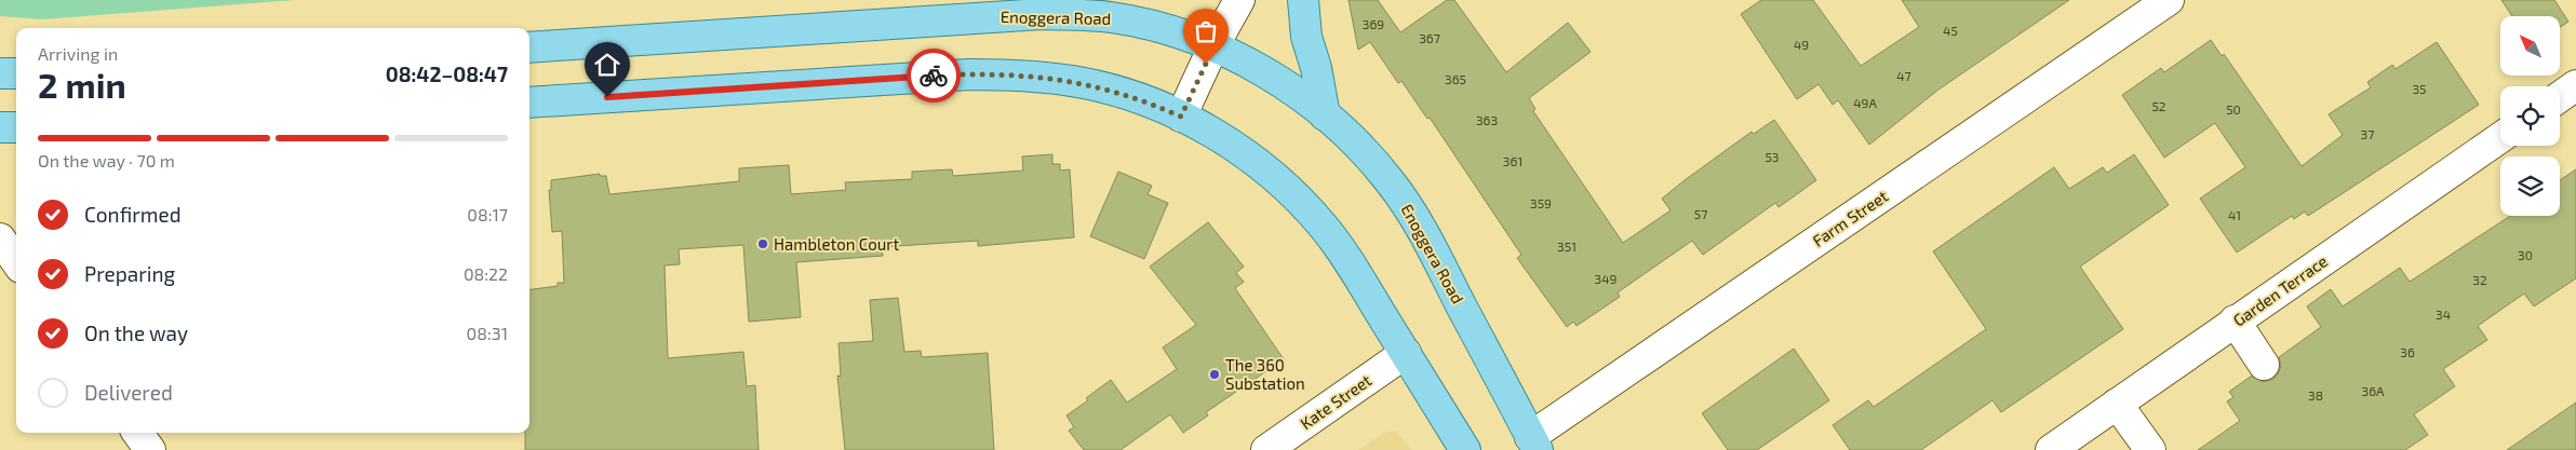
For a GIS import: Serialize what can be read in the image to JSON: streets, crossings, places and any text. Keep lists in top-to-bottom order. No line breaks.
{"streets":{"main road":["Enoggera Road"],"street":["Farm Street","Garden Terrace","Kate Street"]},"crossings":[["Enoggera Road","Farm Street"]],"places":["Hambleton Court","The 360 Substation"],"house_numbers":["369","45","367","49","47","365","35","49A","52","50","363","37","53","361","359","57","41","351","30","349","32","34","36","36A","38"],"north":"top left","page":{"heading":["2 min","Arriving in","08:42–08:47"],"bar":"On the way · 70 m","list":[["Confirmed","08:17"],["Preparing","08:22"],["On the way","08:31"],"Delivered"]}}
